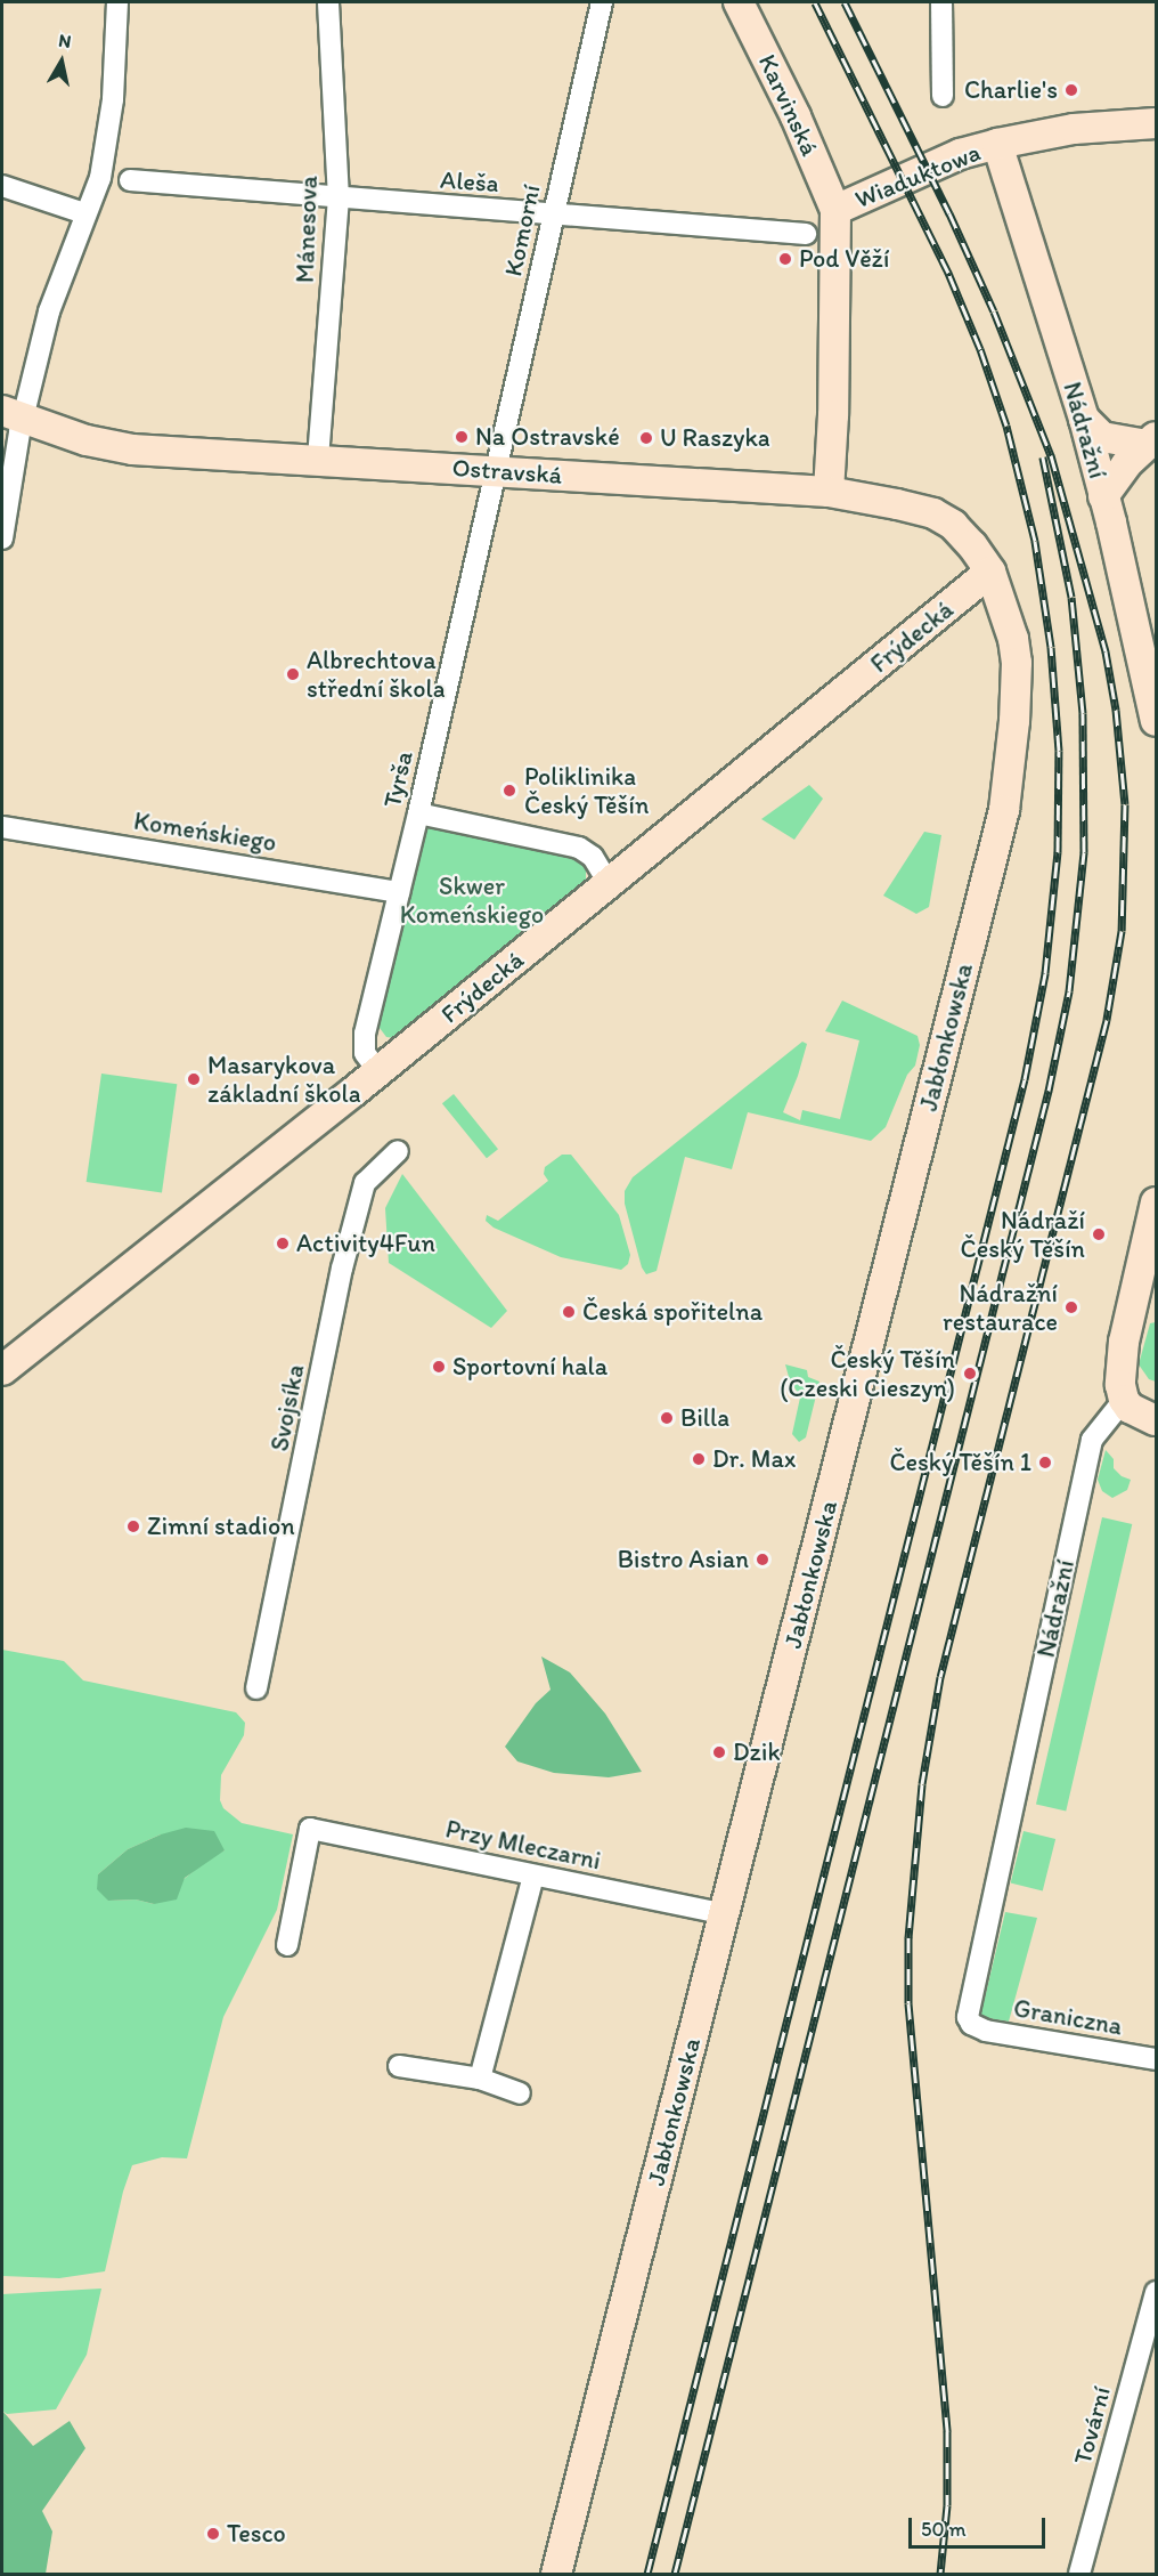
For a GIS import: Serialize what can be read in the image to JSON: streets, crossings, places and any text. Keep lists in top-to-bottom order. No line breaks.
{"streets":{"main road":["Karvinská","Wiaduktowa","Nádražní","Ostravská","Frýdecká","Jabłonkowska"],"street":["Aleša","Mánesova","Komorní","Tyrša","Komeńskiego","Svojsíka","Przy Mleczarni","Graniczna","Tovární"]},"crossings":[["Karvinská","Wiaduktowa"],["Wiaduktowa","Nádražní"],["Wiaduktowa","Ostravská"],["Aleša","Mánesova"],["Aleša","Komorní"],["Mánesova","Ostravská"],["Komorní","Ostravská"],["Komorní","Tyrša"],["Nádražní","Graniczna"],["Ostravská","Frýdecká"],["Ostravská","Tyrša"],["Ostravská","Jabłonkowska"],["Frýdecká","Tyrša"],["Frýdecká","Jabłonkowska"],["Tyrša","Komeńskiego"],["Jabłonkowska","Przy Mleczarni"]],"parks":["Skwer Komeńskiego"],"places":["Charlie's","Pod Věží","Na Ostravské","U Raszyka","Albrechtova střední škola","Poliklinika Český Těšín","Masarykova základní škola","Nádraží Český Těšín","Activity4Fun","Nádražní restaurace","Česká spořitelna","Sportovní hala","Český Těšín (Czeski Cieszyn)","Billa","Dr. Max","Český Těšín 1","Zimní stadion","Bistro Asian","Dzik","Tesco"],"scale_bar":"50 m","north":"top"}
